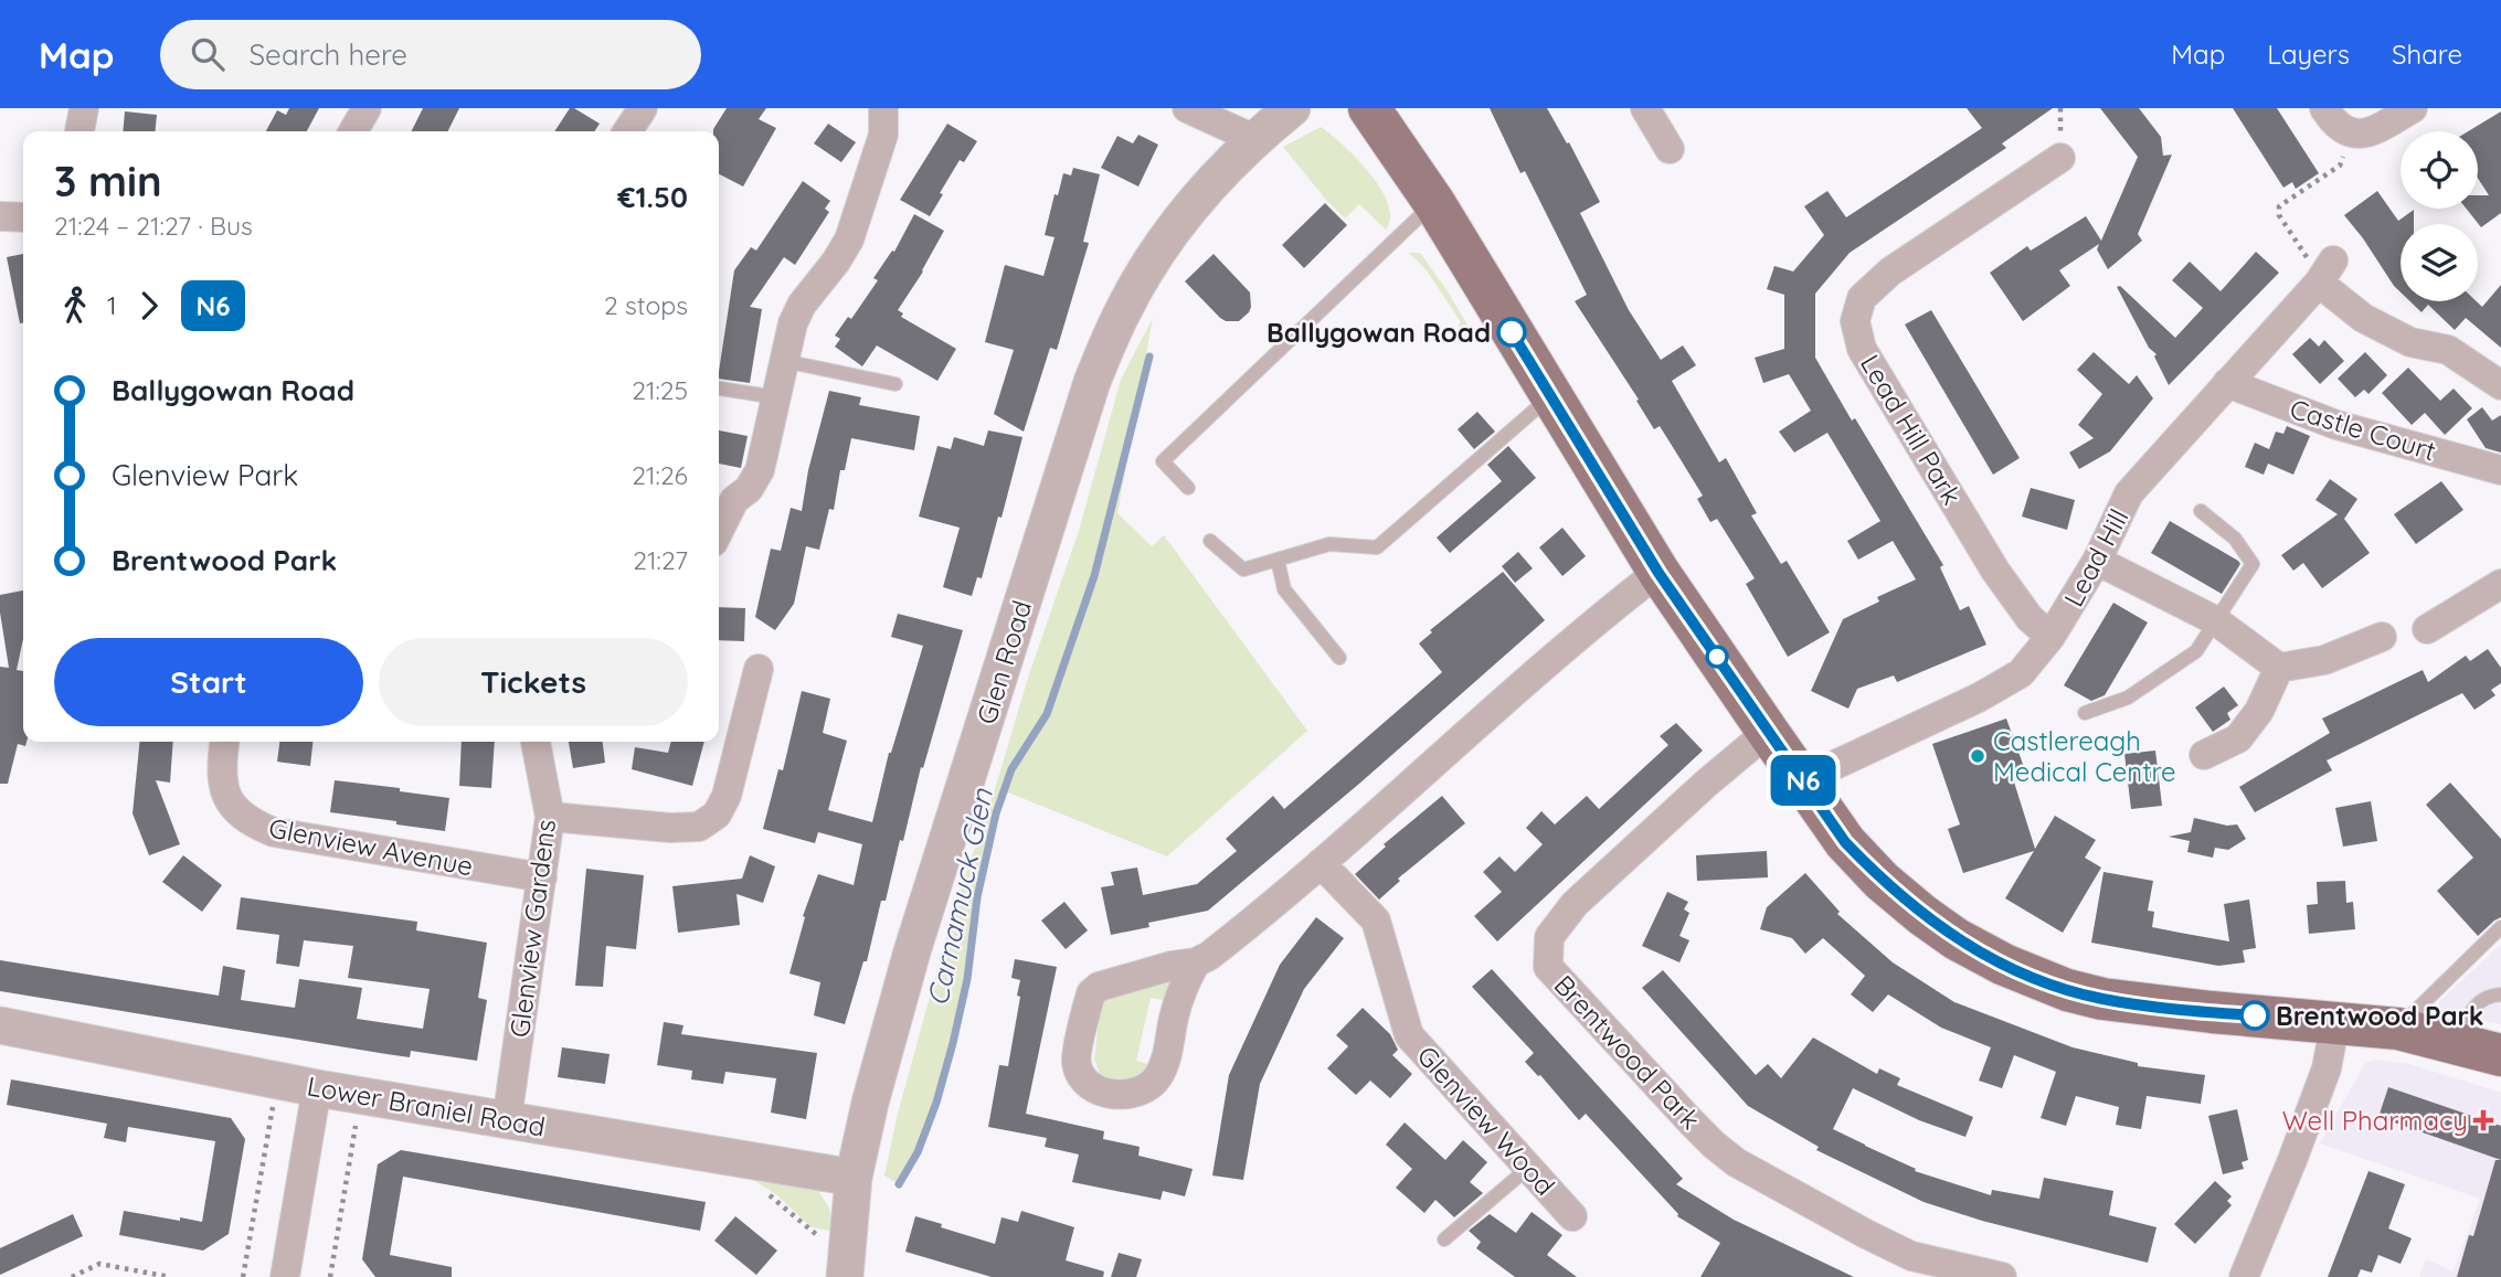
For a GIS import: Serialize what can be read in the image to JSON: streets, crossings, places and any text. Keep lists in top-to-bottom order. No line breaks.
{"streets":{"street":["Lead Hill Park","Castle Court","Lead Hill","Glen Road","Glenview Avenue","Glenview Gardens","Brentwood Park","Lower Braniel Road","Glenview Wood"]},"crossings":[["Lead Hill Park","Lead Hill"],["Castle Court","Lead Hill"],["Glen Road","Lower Braniel Road"],["Glenview Avenue","Glenview Gardens"],["Glenview Gardens","Lower Braniel Road"]],"water":["Carnamuck Glen"],"places":{"other":["Ballygowan Road","Castlereagh Medical Centre","Brentwood Park"],"health":["Well Pharmacy"]},"lines":["bus line N6"],"page":{"header":"Map","search":"Search here","nav":["Map","Layers","Share"],"on_map":"N6","heading":["3 min","21:24 – 21:27 · Bus","€1.50"],"legs":["1","N6","2 stops"],"list":[{"name":"Ballygowan Road","value":"21:25"},{"name":"Glenview Park","value":"21:26"},{"name":"Brentwood Park","value":"21:27"}],"buttons":["Start","Tickets"]}}
